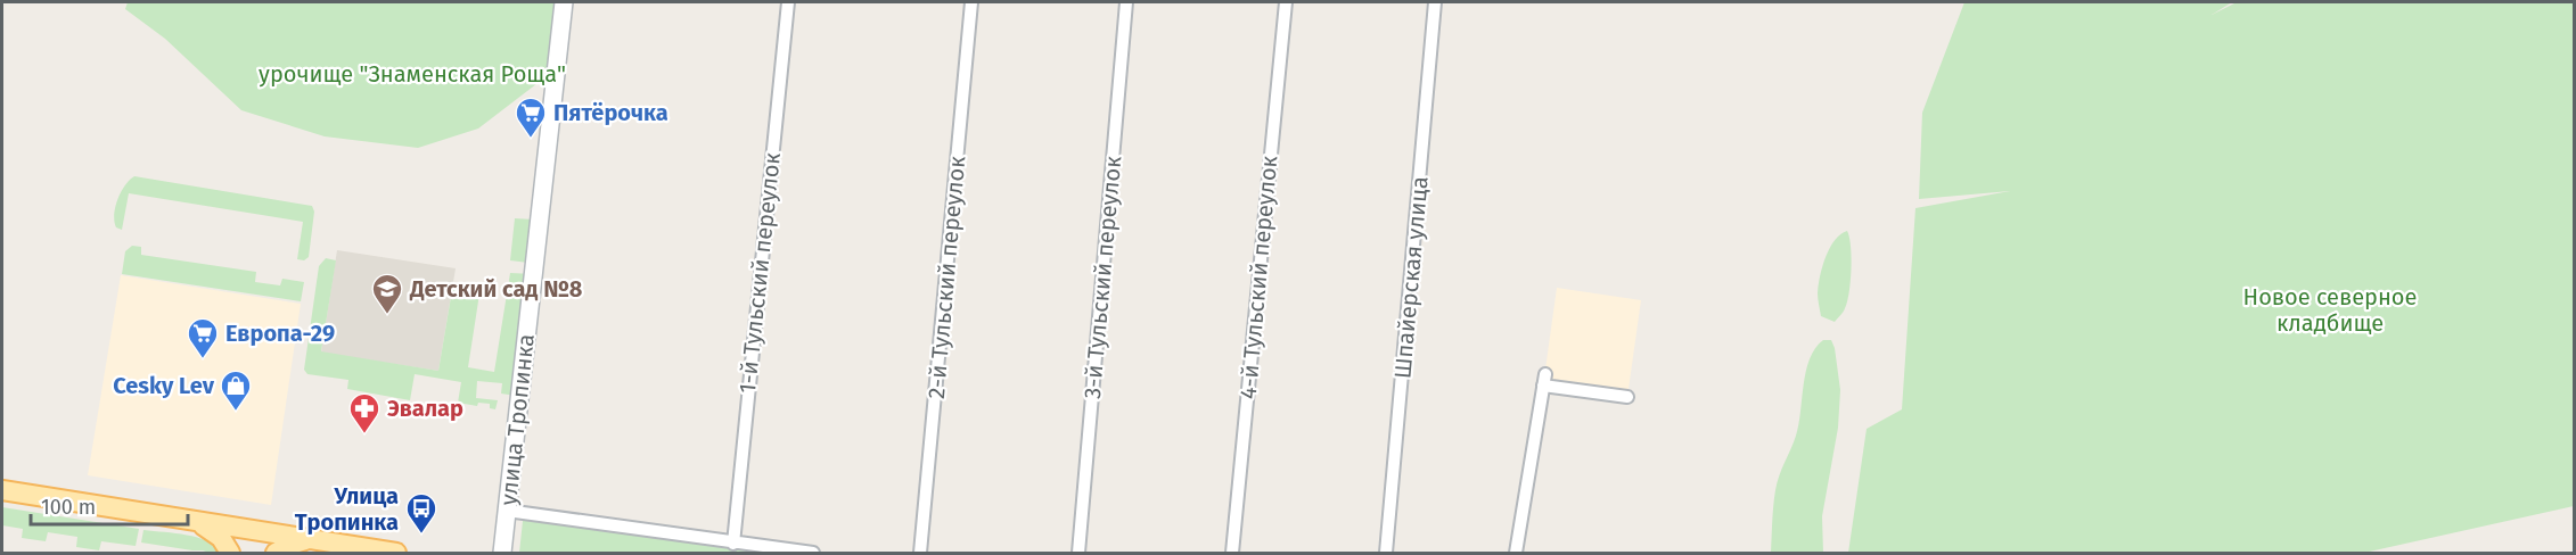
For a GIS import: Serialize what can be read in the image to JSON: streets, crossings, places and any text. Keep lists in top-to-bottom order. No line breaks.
{"streets":{"main road":["улица Тропинка"],"street":["1-й Тульский переулок","2-й Тульский переулок","3-й Тульский переулок","4-й Тульский переулок","Шпайерская улица"]},"parks":["урочище \"Знаменская Роща\"","Новое северное кладбище"],"places":{"supermarket":["Пятёрочка","Европа-29"],"school or university":["Детский сад №8"],"shop":["Cesky Lev"],"pharmacy":["Эвалар"],"bus stop":["Улица Тропинка"]},"scale_bar":"100 m"}
